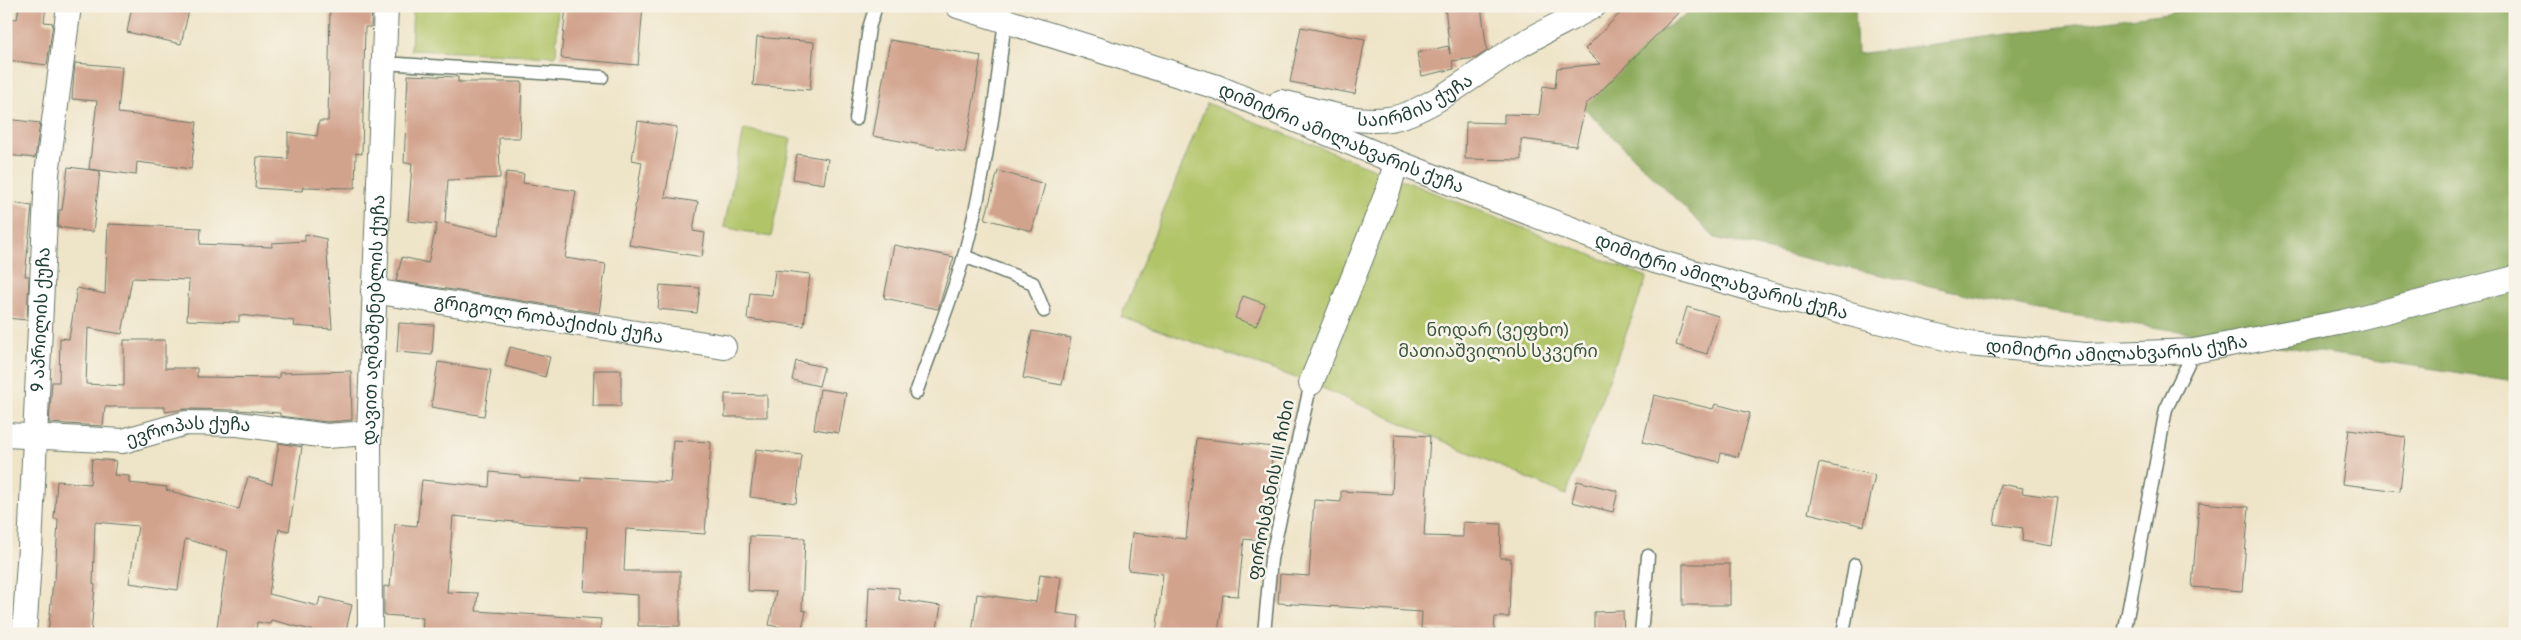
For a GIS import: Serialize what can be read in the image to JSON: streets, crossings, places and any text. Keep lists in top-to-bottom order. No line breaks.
{"streets":{"street":["საირმის ქუჩა","დიმიტრი ამილახვარის ქუჩა","9 აპრილის ქუჩა","გრიგოლ რობაქიძის ქუჩა","დავით აღმაშენებლის ქუჩა","ევროპას ქუჩა"],"lane":["ფიროსმანის III ჩიხი"]},"crossings":[["საირმის ქუჩა","დიმიტრი ამილახვარის ქუჩა"],["9 აპრილის ქუჩა","ევროპას ქუჩა"],["გრიგოლ რობაქიძის ქუჩა","დავით აღმაშენებლის ქუჩა"],["დავით აღმაშენებლის ქუჩა","ევროპას ქუჩა"]],"parks":["ნოდარ (ვეფხო) მათიაშვილის სკვერი"]}
